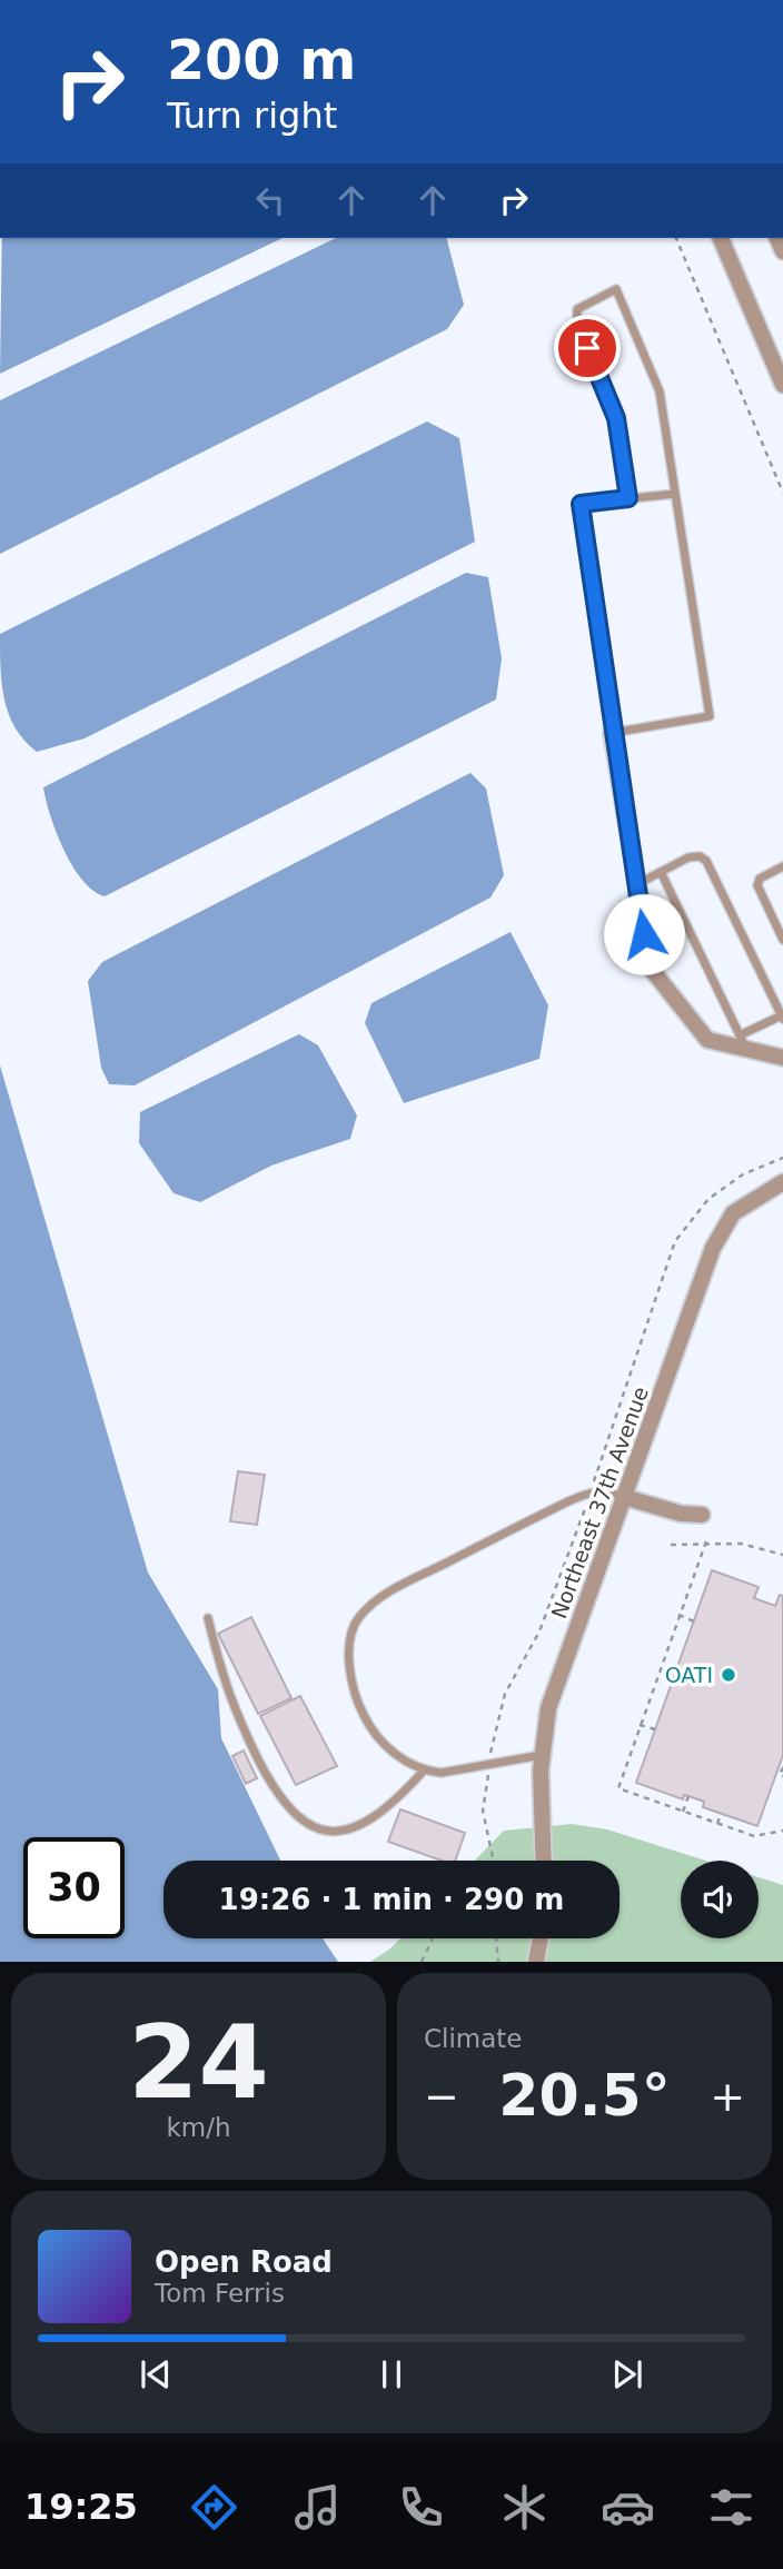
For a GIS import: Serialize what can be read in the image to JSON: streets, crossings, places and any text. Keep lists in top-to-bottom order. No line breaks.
{"streets":{"street":["Northeast 37th Avenue"]},"places":["OATI"],"page":{"turn":["200 m","Turn right"],"limit":"30","trip":"19:26 · 1 min · 290 m","tile":[["24","km/h"],"Climate"],"heat":["−","20.5°","+"],"song":["Open Road","Tom Ferris"],"tabs":"19:25"}}
